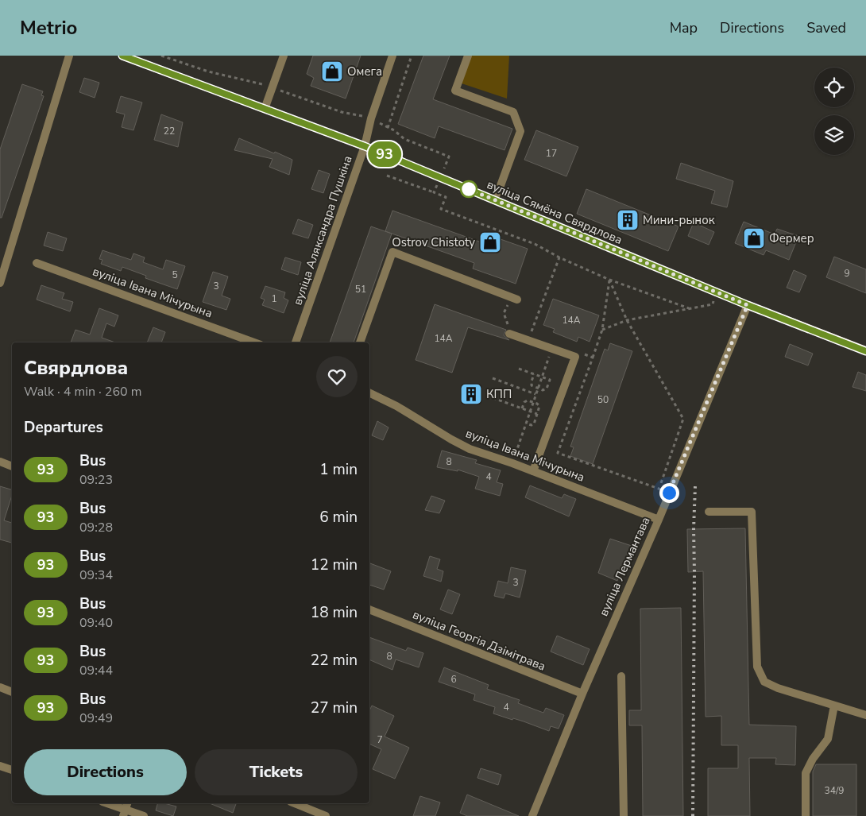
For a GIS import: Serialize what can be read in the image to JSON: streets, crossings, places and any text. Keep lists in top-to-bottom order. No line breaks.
{"streets":{"street":["вуліца Сямёна Свярдлова","вуліца Аляксандра Пушкіна","вуліца Івана Мічурына","вуліца Лермантава","вуліца Георгія Дзімітрава"]},"crossings":[["вуліца Сямёна Свярдлова","вуліца Аляксандра Пушкіна"],["вуліца Сямёна Свярдлова","вуліца Лермантава"],["вуліца Івана Мічурына","вуліца Лермантава"],["вуліца Лермантава","вуліца Георгія Дзімітрава"]],"places":{"shop":["Омега","Фермер","Ostrov Chistoty"],"building":["Мини-рынок","КПП"]},"lines":["bus line 93"],"house_numbers":["22","17","9","5","3","51","1","14А","14А","50","8","4","3","8","6","4","7","34/9"],"page":{"header":"Metrio","nav":["Map","Directions","Saved"],"on_map":"93","heading":[["Свярдлова","Walk · 4 min · 260 m"],"Departures"],"list":[{"mark":"93","name":"Bus","note":"09:23","value":"1 min"},{"mark":"93","name":"Bus","note":"09:28","value":"6 min"},{"mark":"93","name":"Bus","note":"09:34","value":"12 min"},{"mark":"93","name":"Bus","note":"09:40","value":"18 min"},{"mark":"93","name":"Bus","note":"09:44","value":"22 min"},{"mark":"93","name":"Bus","note":"09:49","value":"27 min"}],"buttons":["Directions","Tickets"]}}
